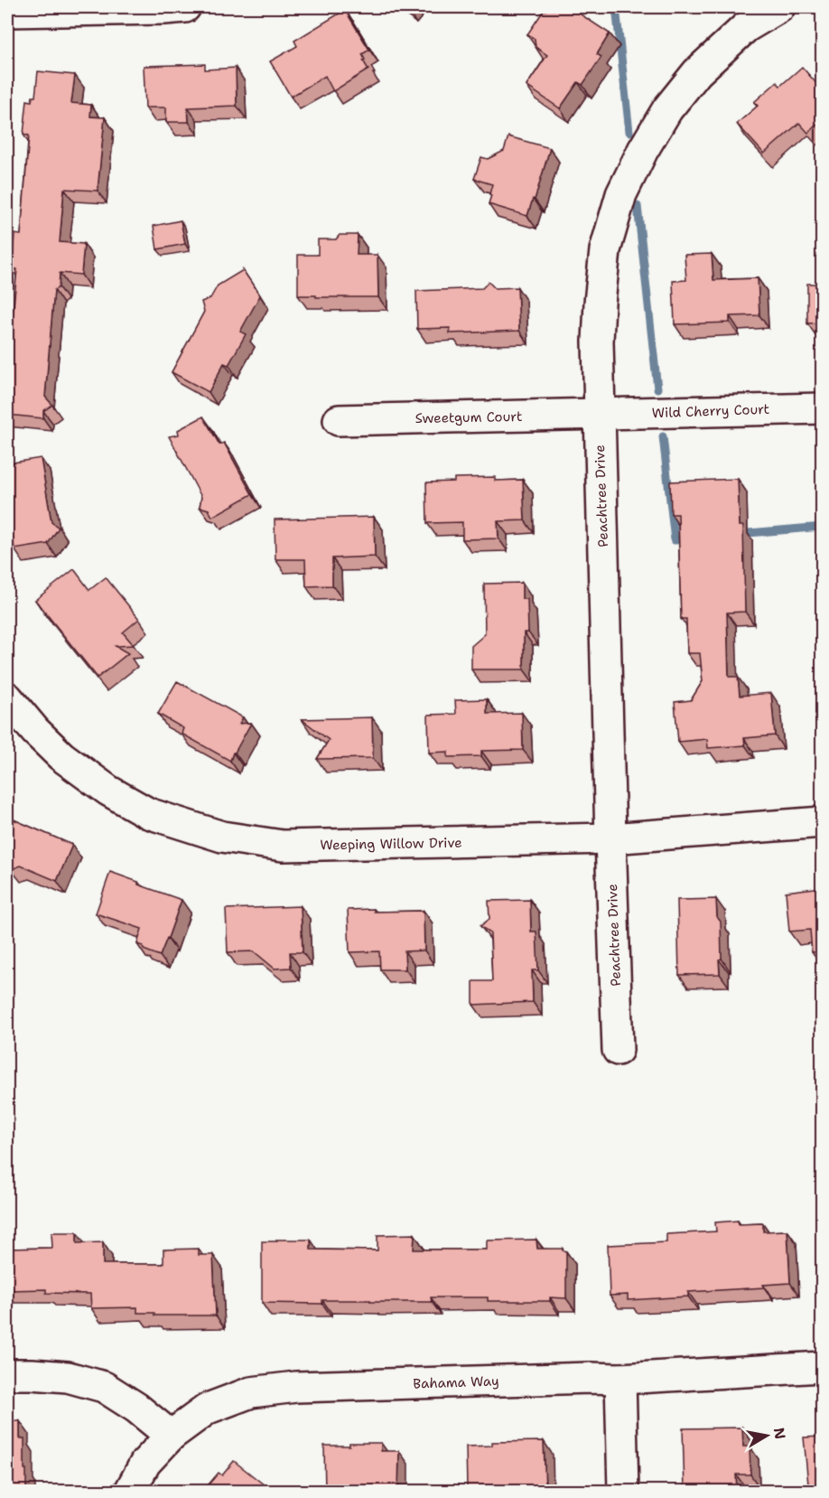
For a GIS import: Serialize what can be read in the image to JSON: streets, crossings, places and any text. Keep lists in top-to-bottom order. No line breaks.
{"streets":{"street":["Wild Cherry Court","Sweetgum Court","Peachtree Drive","Weeping Willow Drive","Bahama Way"]},"crossings":[["Wild Cherry Court","Sweetgum Court"],["Wild Cherry Court","Peachtree Drive"],["Sweetgum Court","Peachtree Drive"],["Peachtree Drive","Weeping Willow Drive"]],"north":"right"}
